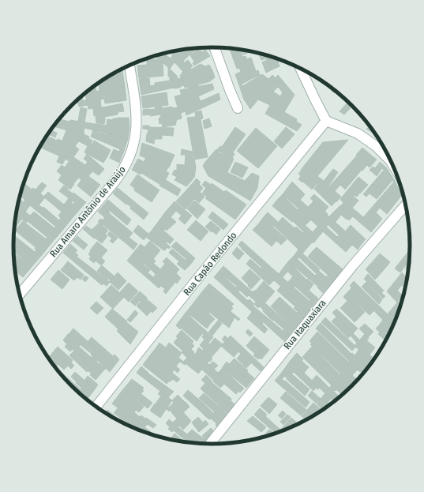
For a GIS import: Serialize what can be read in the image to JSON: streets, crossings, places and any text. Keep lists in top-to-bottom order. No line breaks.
{"streets":{"street":["Rua Amaro Antônio de Araújo","Rua Capão Redondo","Rua Itaquaxiara"]}}
